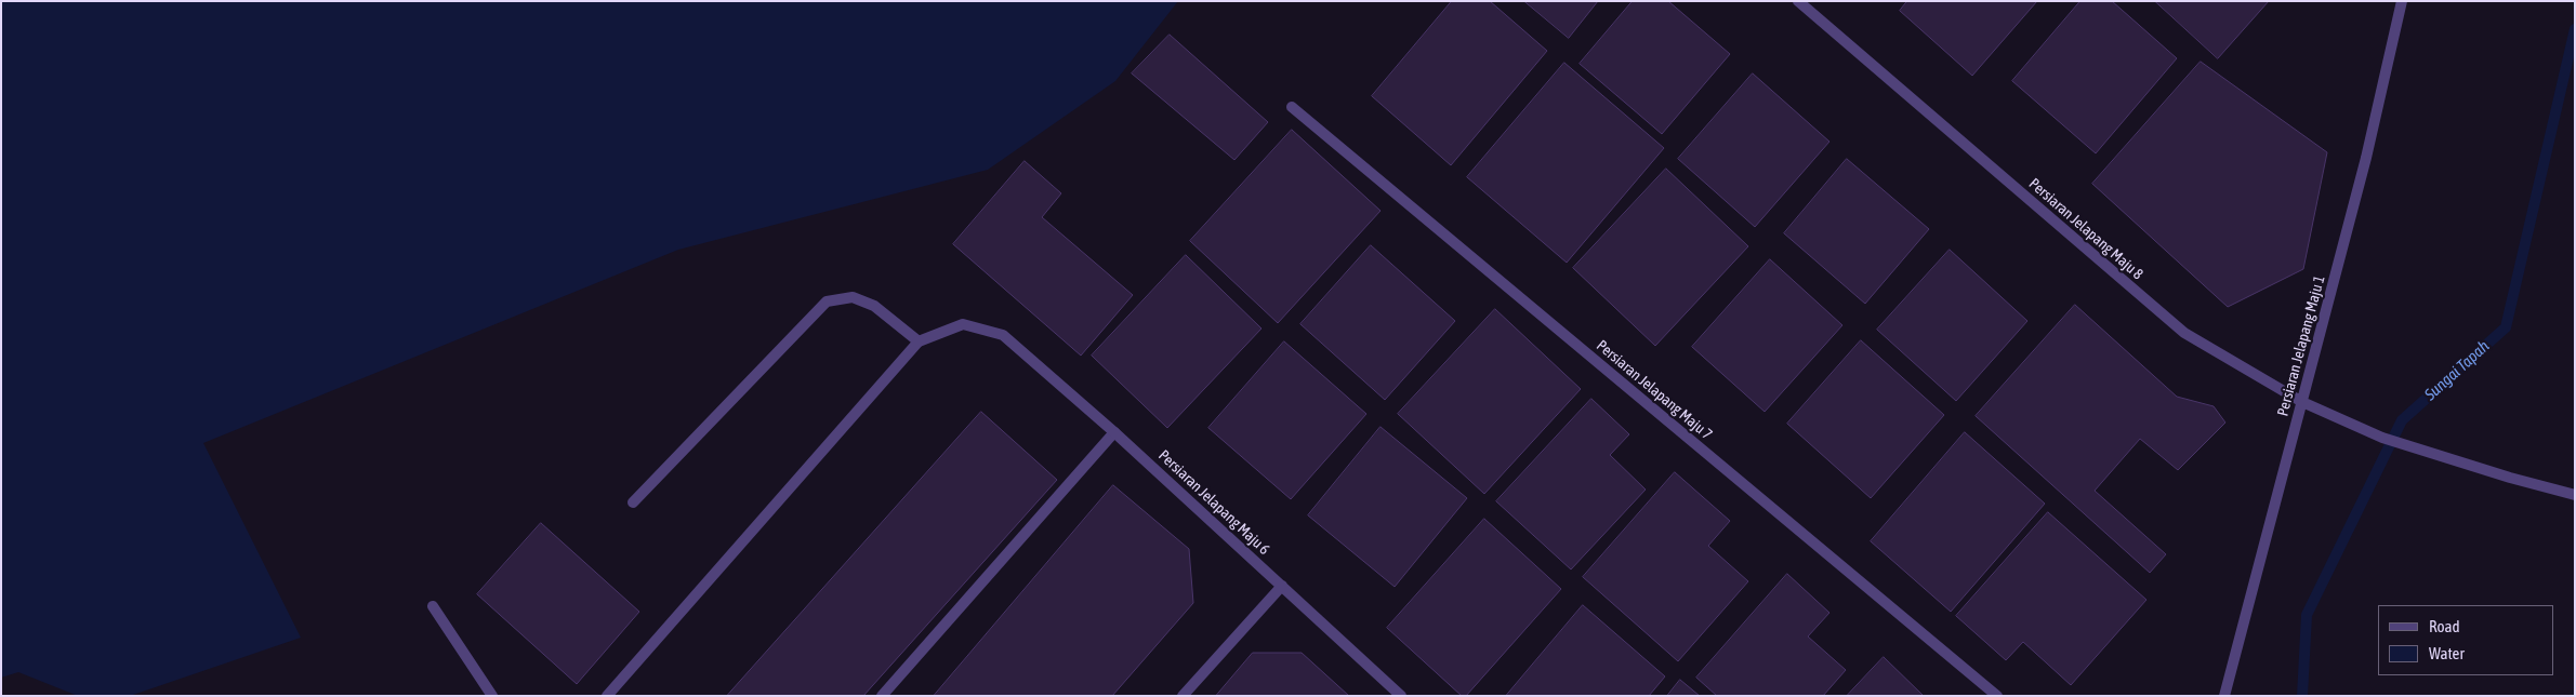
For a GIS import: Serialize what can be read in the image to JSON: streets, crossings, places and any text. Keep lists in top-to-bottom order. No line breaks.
{"streets":{"street":["Persiaran Jelapang Maju 8","Persiaran Jelapang Maju 1","Persiaran Jelapang Maju 7","Persiaran Jelapang Maju 6"]},"crossings":[["Persiaran Jelapang Maju 8","Persiaran Jelapang Maju 1"]],"water":["Sungai Tapah"],"legend":["Road","Water"]}
